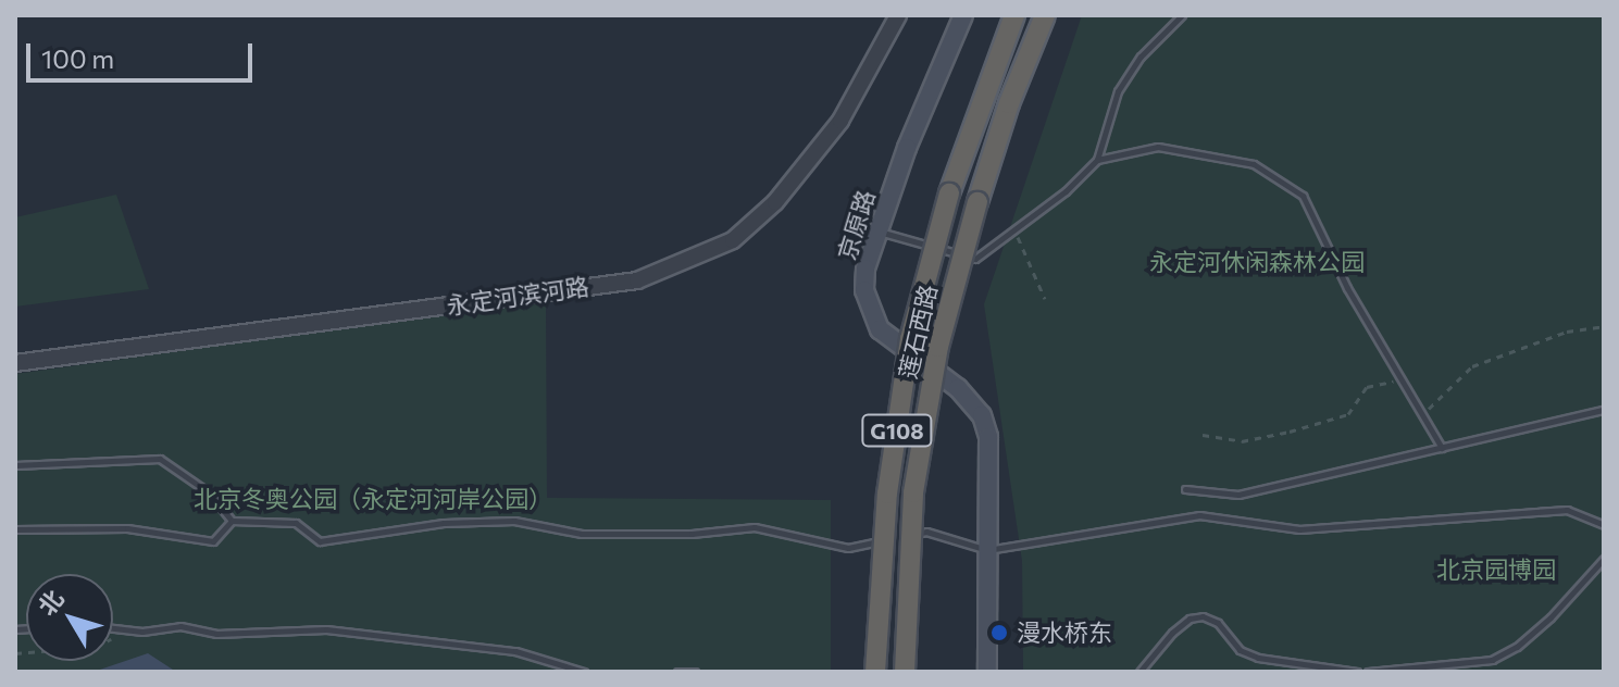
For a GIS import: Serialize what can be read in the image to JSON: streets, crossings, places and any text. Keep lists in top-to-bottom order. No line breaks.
{"streets":{"highway":["莲石西路","G108"],"main road":["京原路"],"street":["永定河滨河路"]},"parks":["永定河休闲森林公园","北京冬奥公园（永定河河岸公园）","北京园博园"],"places":["漫水桥东"],"scale_bar":"100 m","north":"top left"}
